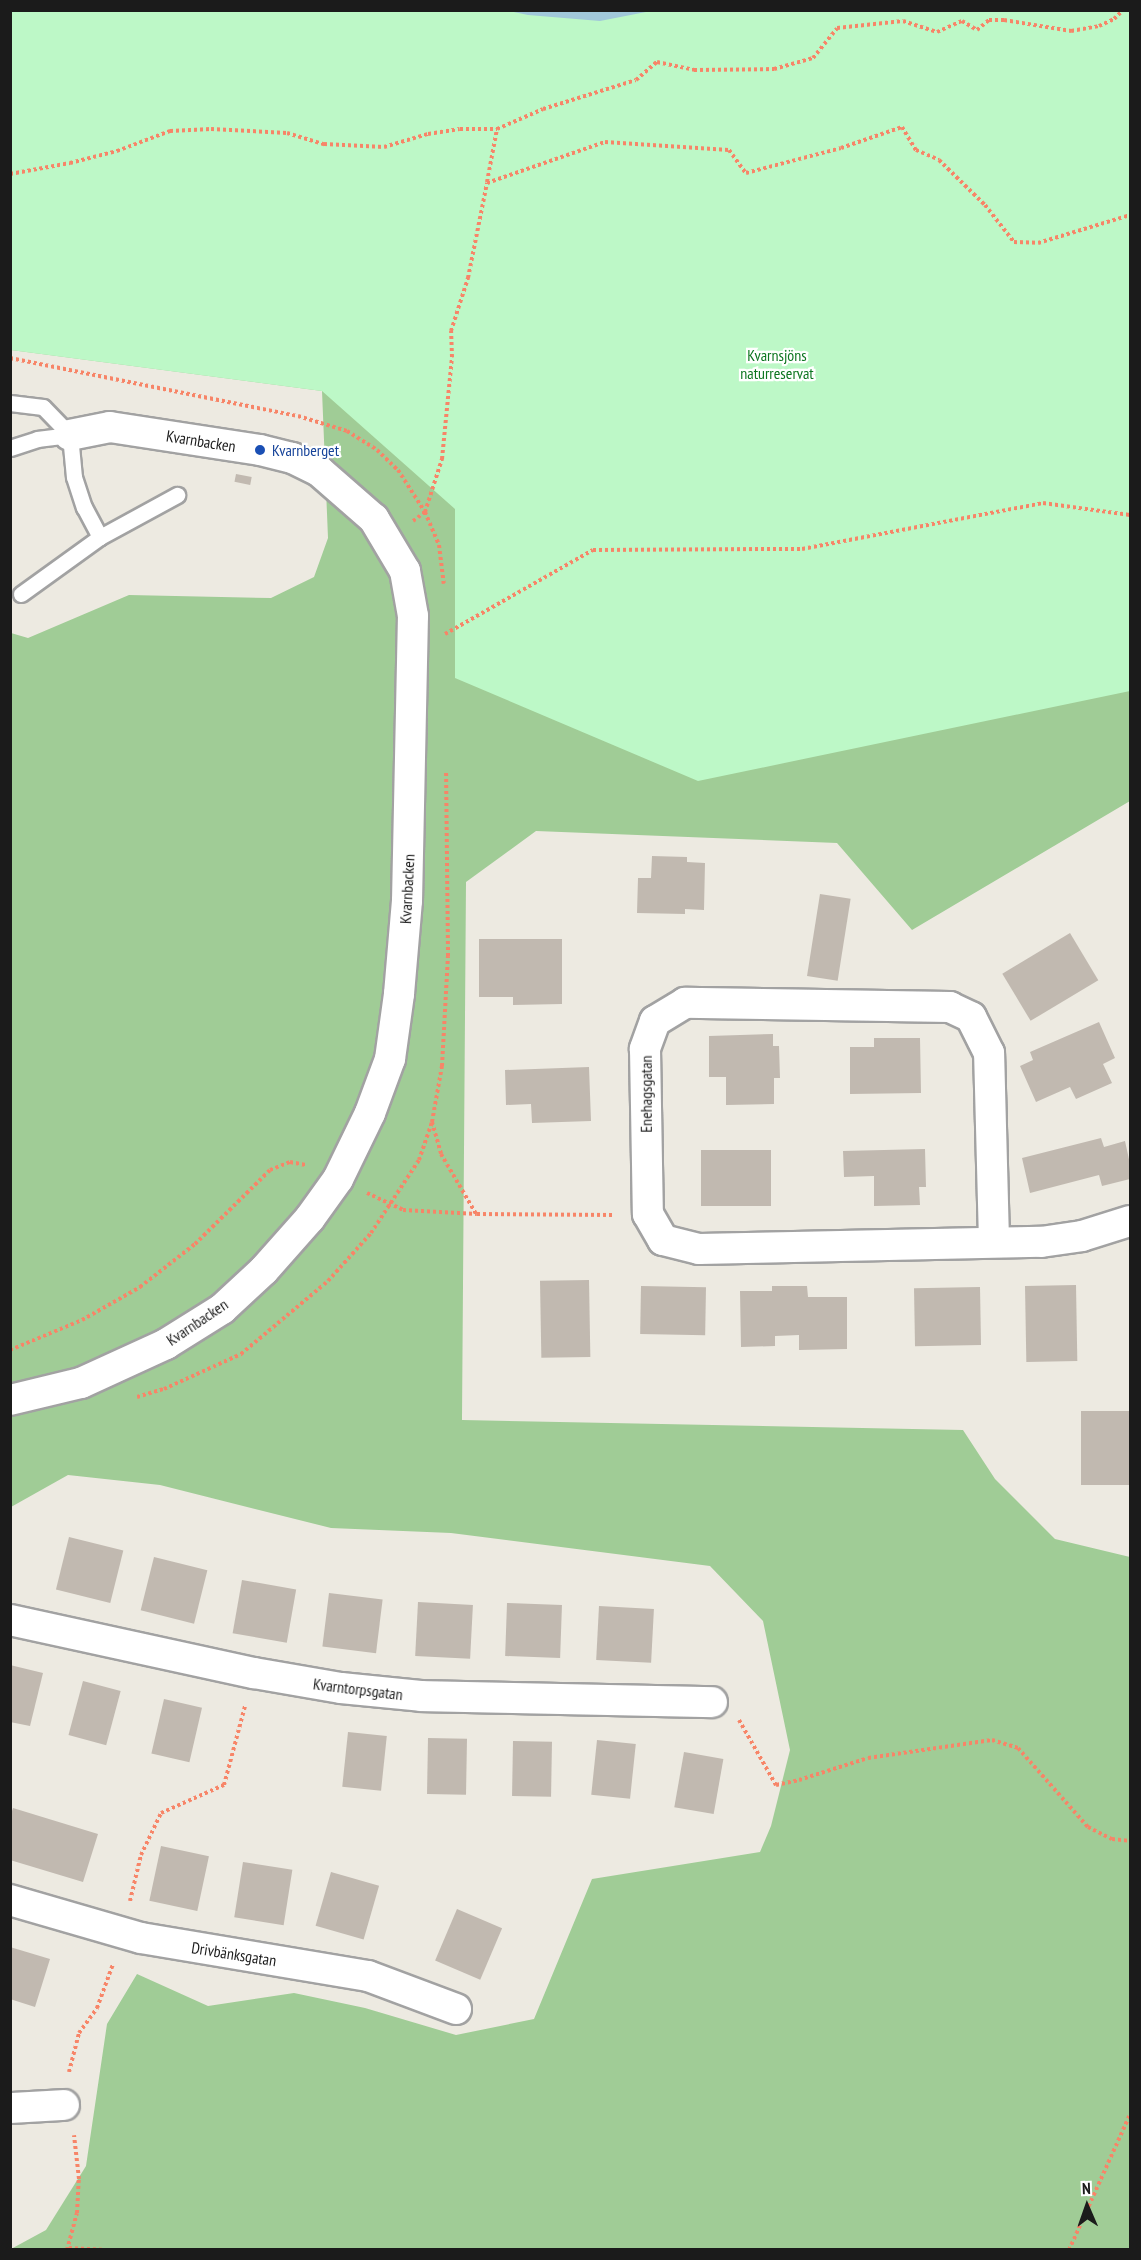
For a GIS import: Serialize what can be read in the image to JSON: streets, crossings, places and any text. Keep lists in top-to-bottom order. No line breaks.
{"streets":{"street":["Kvarnbacken","Enehagsgatan","Kvarntorpsgatan","Drivbänksgatan"]},"parks":["Kvarnsjöns naturreservat"],"places":["Kvarnberget"],"north":"top"}
